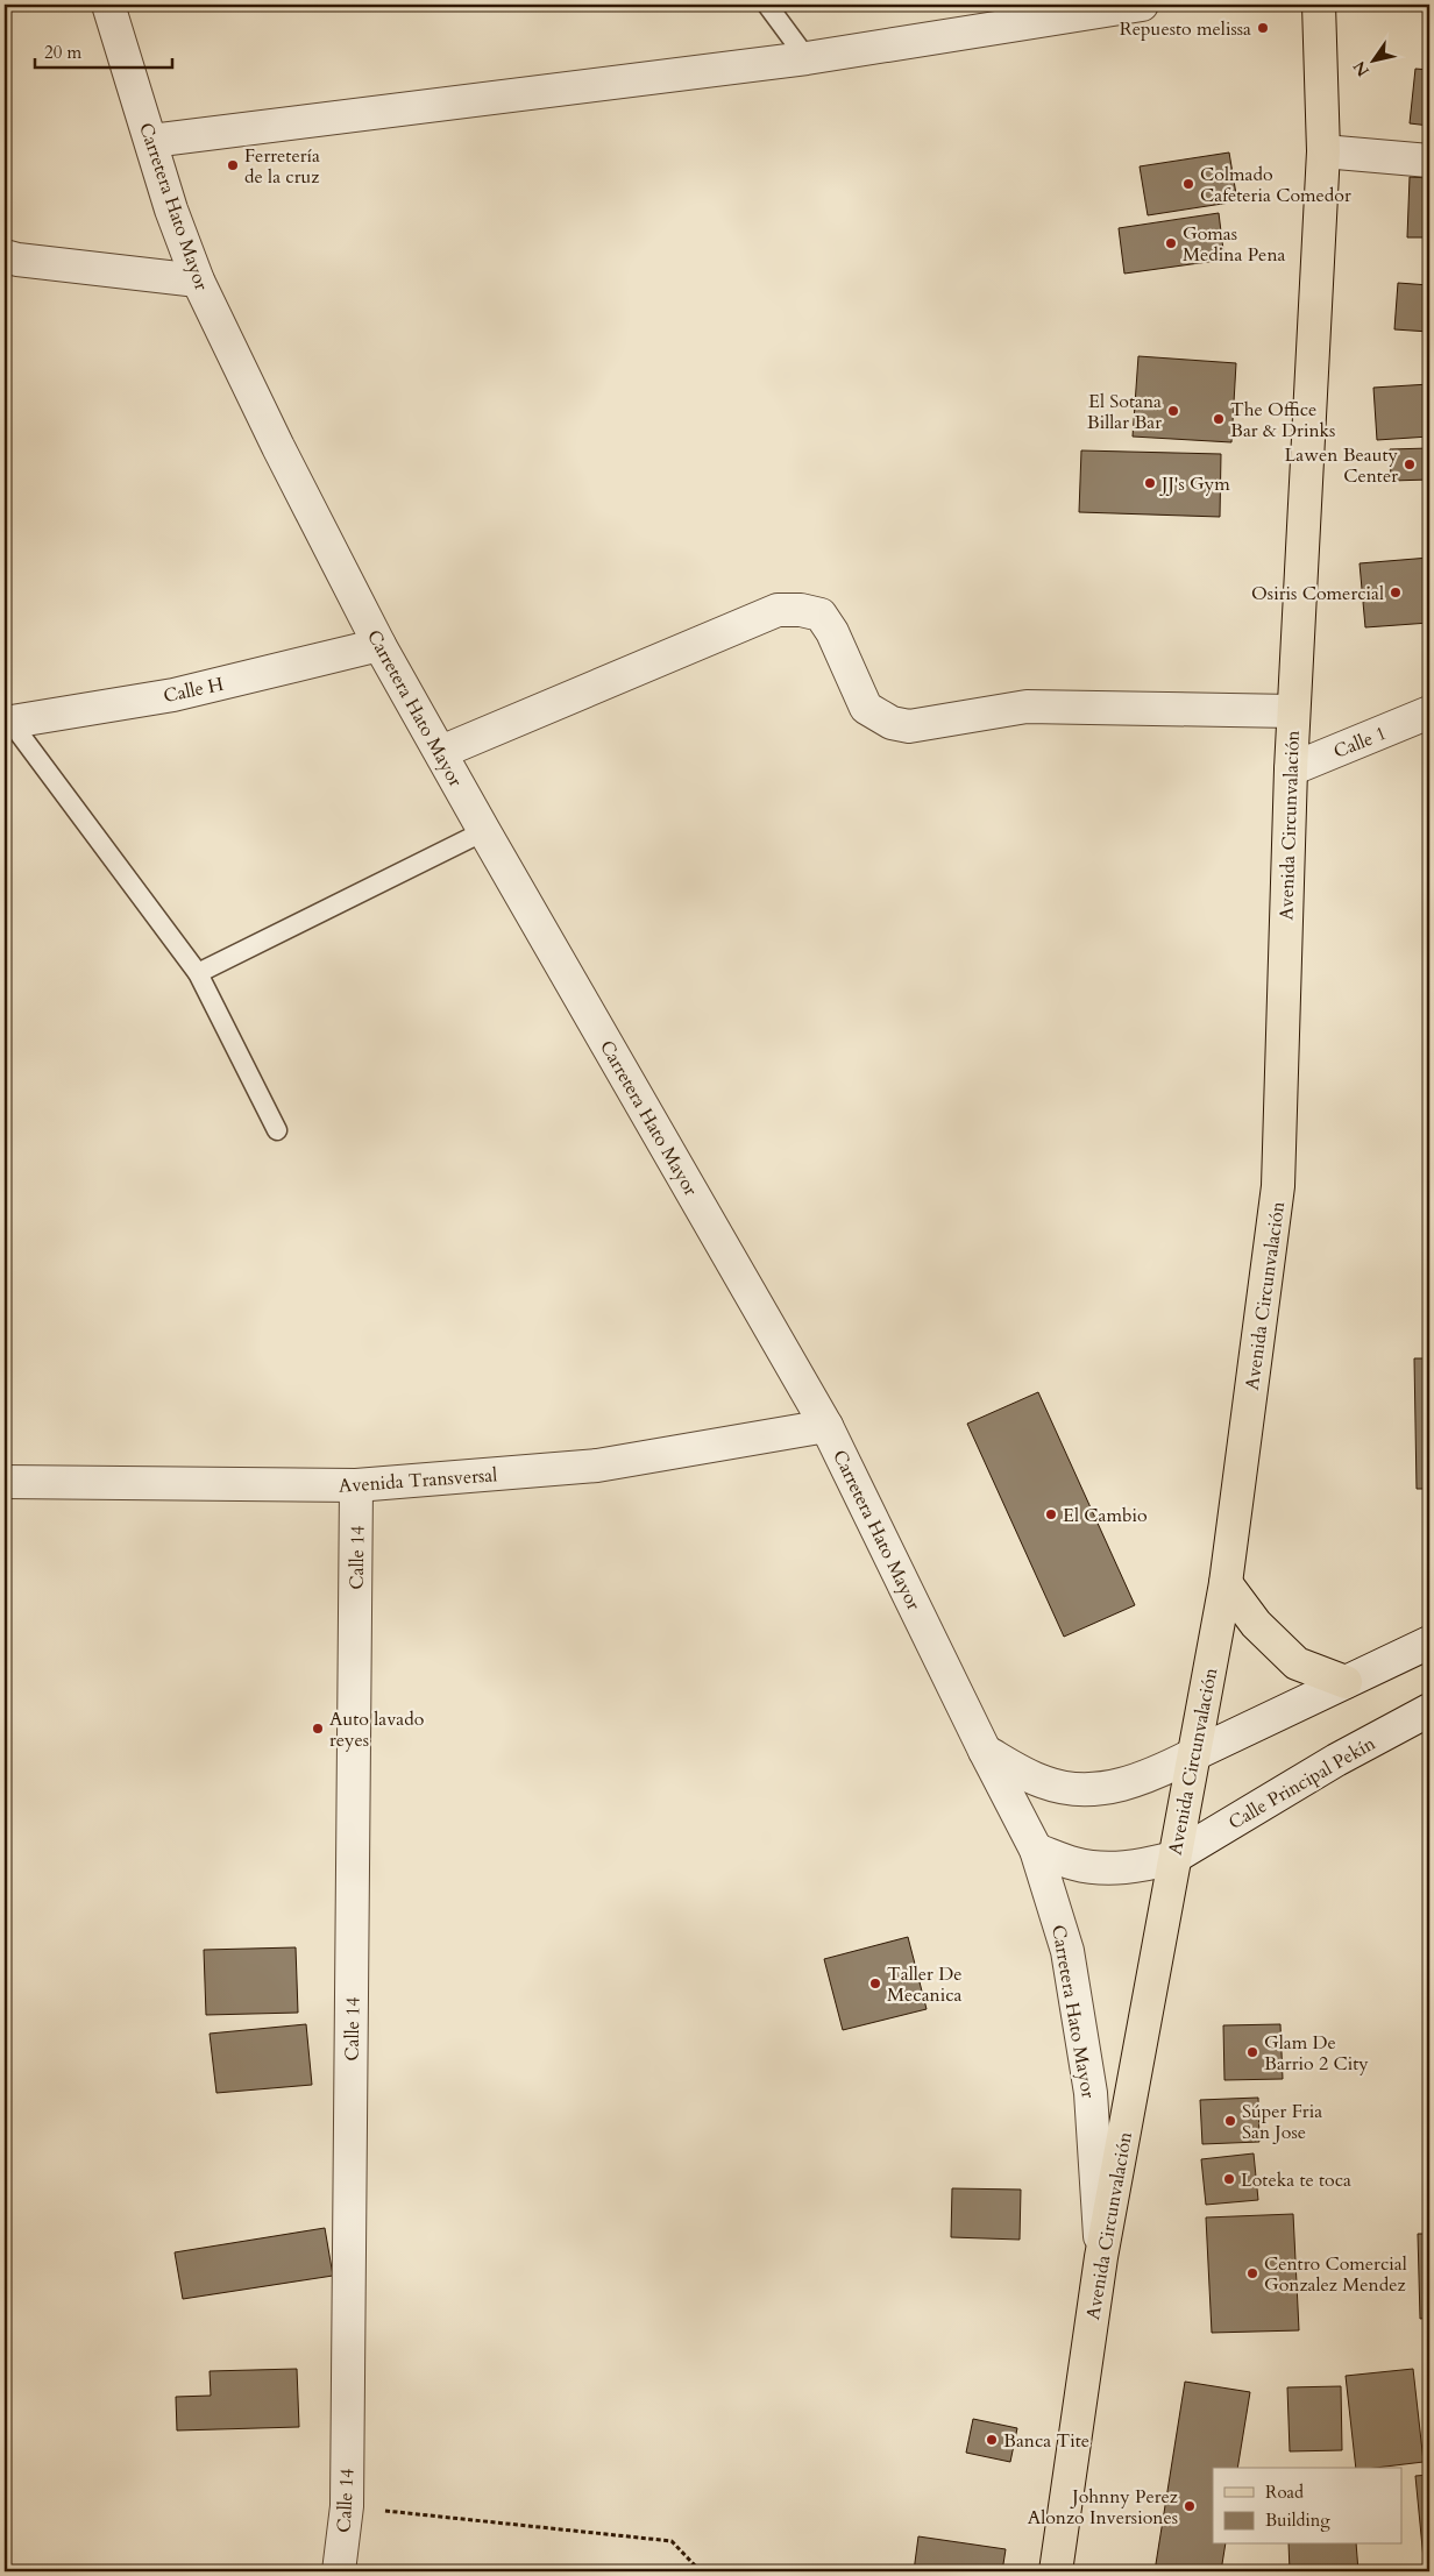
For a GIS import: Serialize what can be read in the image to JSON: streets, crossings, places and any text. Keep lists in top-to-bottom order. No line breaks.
{"streets":{"main road":["Avenida Circunvalación"],"street":["Carretera Hato Mayor","Calle H","Calle 1","Avenida Transversal","Calle 14","Calle Principal Pekín"]},"crossings":[["Carretera Hato Mayor","Calle H"],["Carretera Hato Mayor","Avenida Circunvalación"],["Carretera Hato Mayor","Avenida Transversal"],["Carretera Hato Mayor","Calle Principal Pekín"],["Calle 1","Avenida Circunvalación"],["Avenida Circunvalación","Calle Principal Pekín"],["Avenida Transversal","Calle 14"]],"places":["Repuesto melissa","Ferretería de la cruz","Colmado Cafeteria Comedor","Gomas Medina Pena","El Sotana Billar Bar","The Office Bar & Drinks","Lawen Beauty Center","JJ's Gym","Osiris Comercial","El Cambio","Auto lavado reyes","Taller De Mecanica","Glam De Barrio 2 City","Súper Fria San Jose","Loteka te toca","Centro Comercial Gonzalez Mendez","Banca Tite","Johnny Perez Alonzo Inversiones"],"legend":["Road","Building"],"scale_bar":"20 m","north":"bottom left"}
